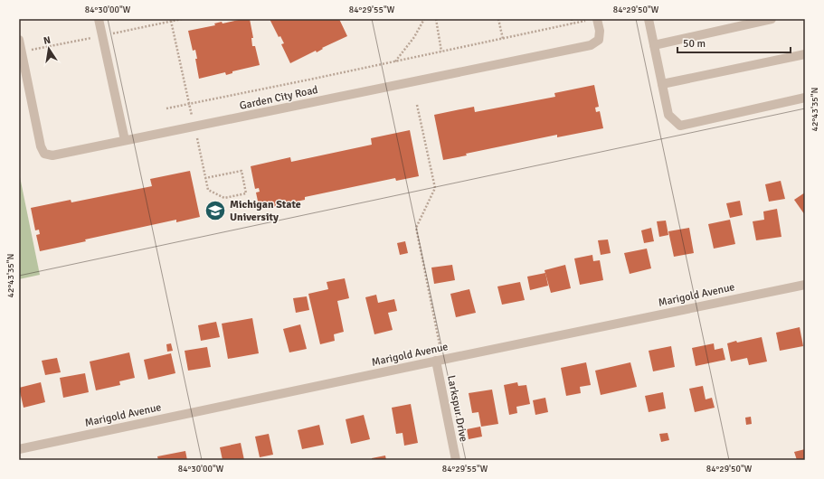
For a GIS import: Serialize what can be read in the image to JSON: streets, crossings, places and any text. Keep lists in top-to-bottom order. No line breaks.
{"streets":{"street":["Garden City Road","Marigold Avenue","Larkspur Drive"]},"crossings":[["Marigold Avenue","Larkspur Drive"]],"places":{"school or university":["Michigan State University"]},"scale_bar":"50 m","north":"top","coordinates":["84°30'00\"W","84°29'55\"W","84°29'50\"W","42°43'35\"N"]}
